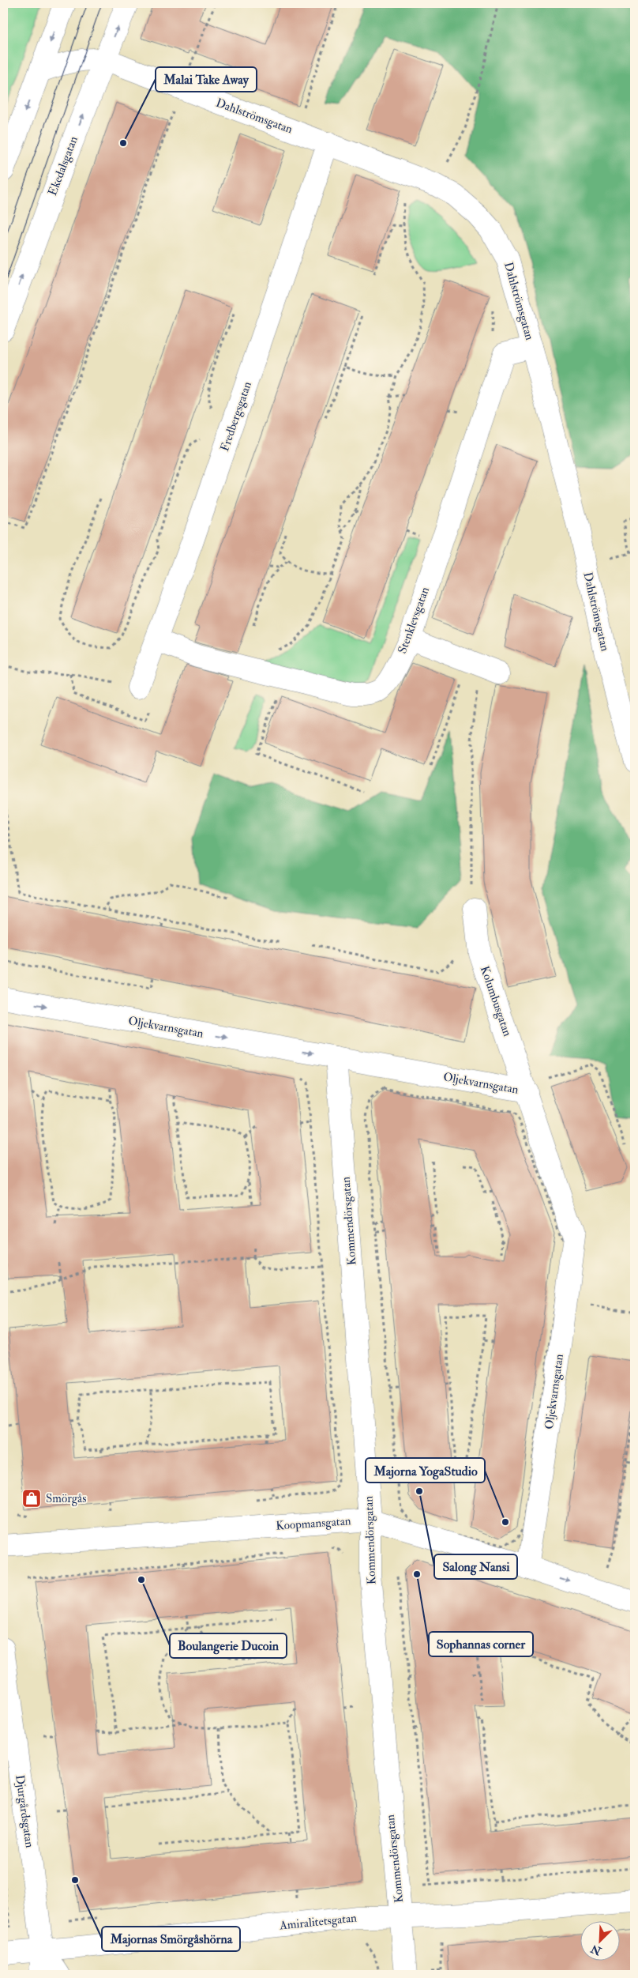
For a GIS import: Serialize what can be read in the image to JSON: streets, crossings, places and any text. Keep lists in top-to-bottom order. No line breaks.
{"streets":{"street":["Dahlströmsgatan","Ekedalsgatan","Fredbergsgatan","Stenklevsgatan","Kolumbusgatan","Oljekvarnsgatan","Kommendörsgatan","Koopmansgatan","Djurgårdsgatan","Amiralitetsgatan"]},"crossings":[["Dahlströmsgatan","Ekedalsgatan"],["Dahlströmsgatan","Fredbergsgatan"],["Dahlströmsgatan","Stenklevsgatan"],["Fredbergsgatan","Stenklevsgatan"],["Kolumbusgatan","Oljekvarnsgatan"],["Oljekvarnsgatan","Kommendörsgatan"],["Oljekvarnsgatan","Koopmansgatan"],["Kommendörsgatan","Koopmansgatan"],["Kommendörsgatan","Amiralitetsgatan"],["Djurgårdsgatan","Amiralitetsgatan"]],"places":{"other":["Malai Take Away","Salong Nansi","Majorna YogaStudio","Sophannas corner","Boulangerie Ducoin","Majornas Smörgåshörna"],"shop":["Smörgås"]},"north":"bottom left"}
